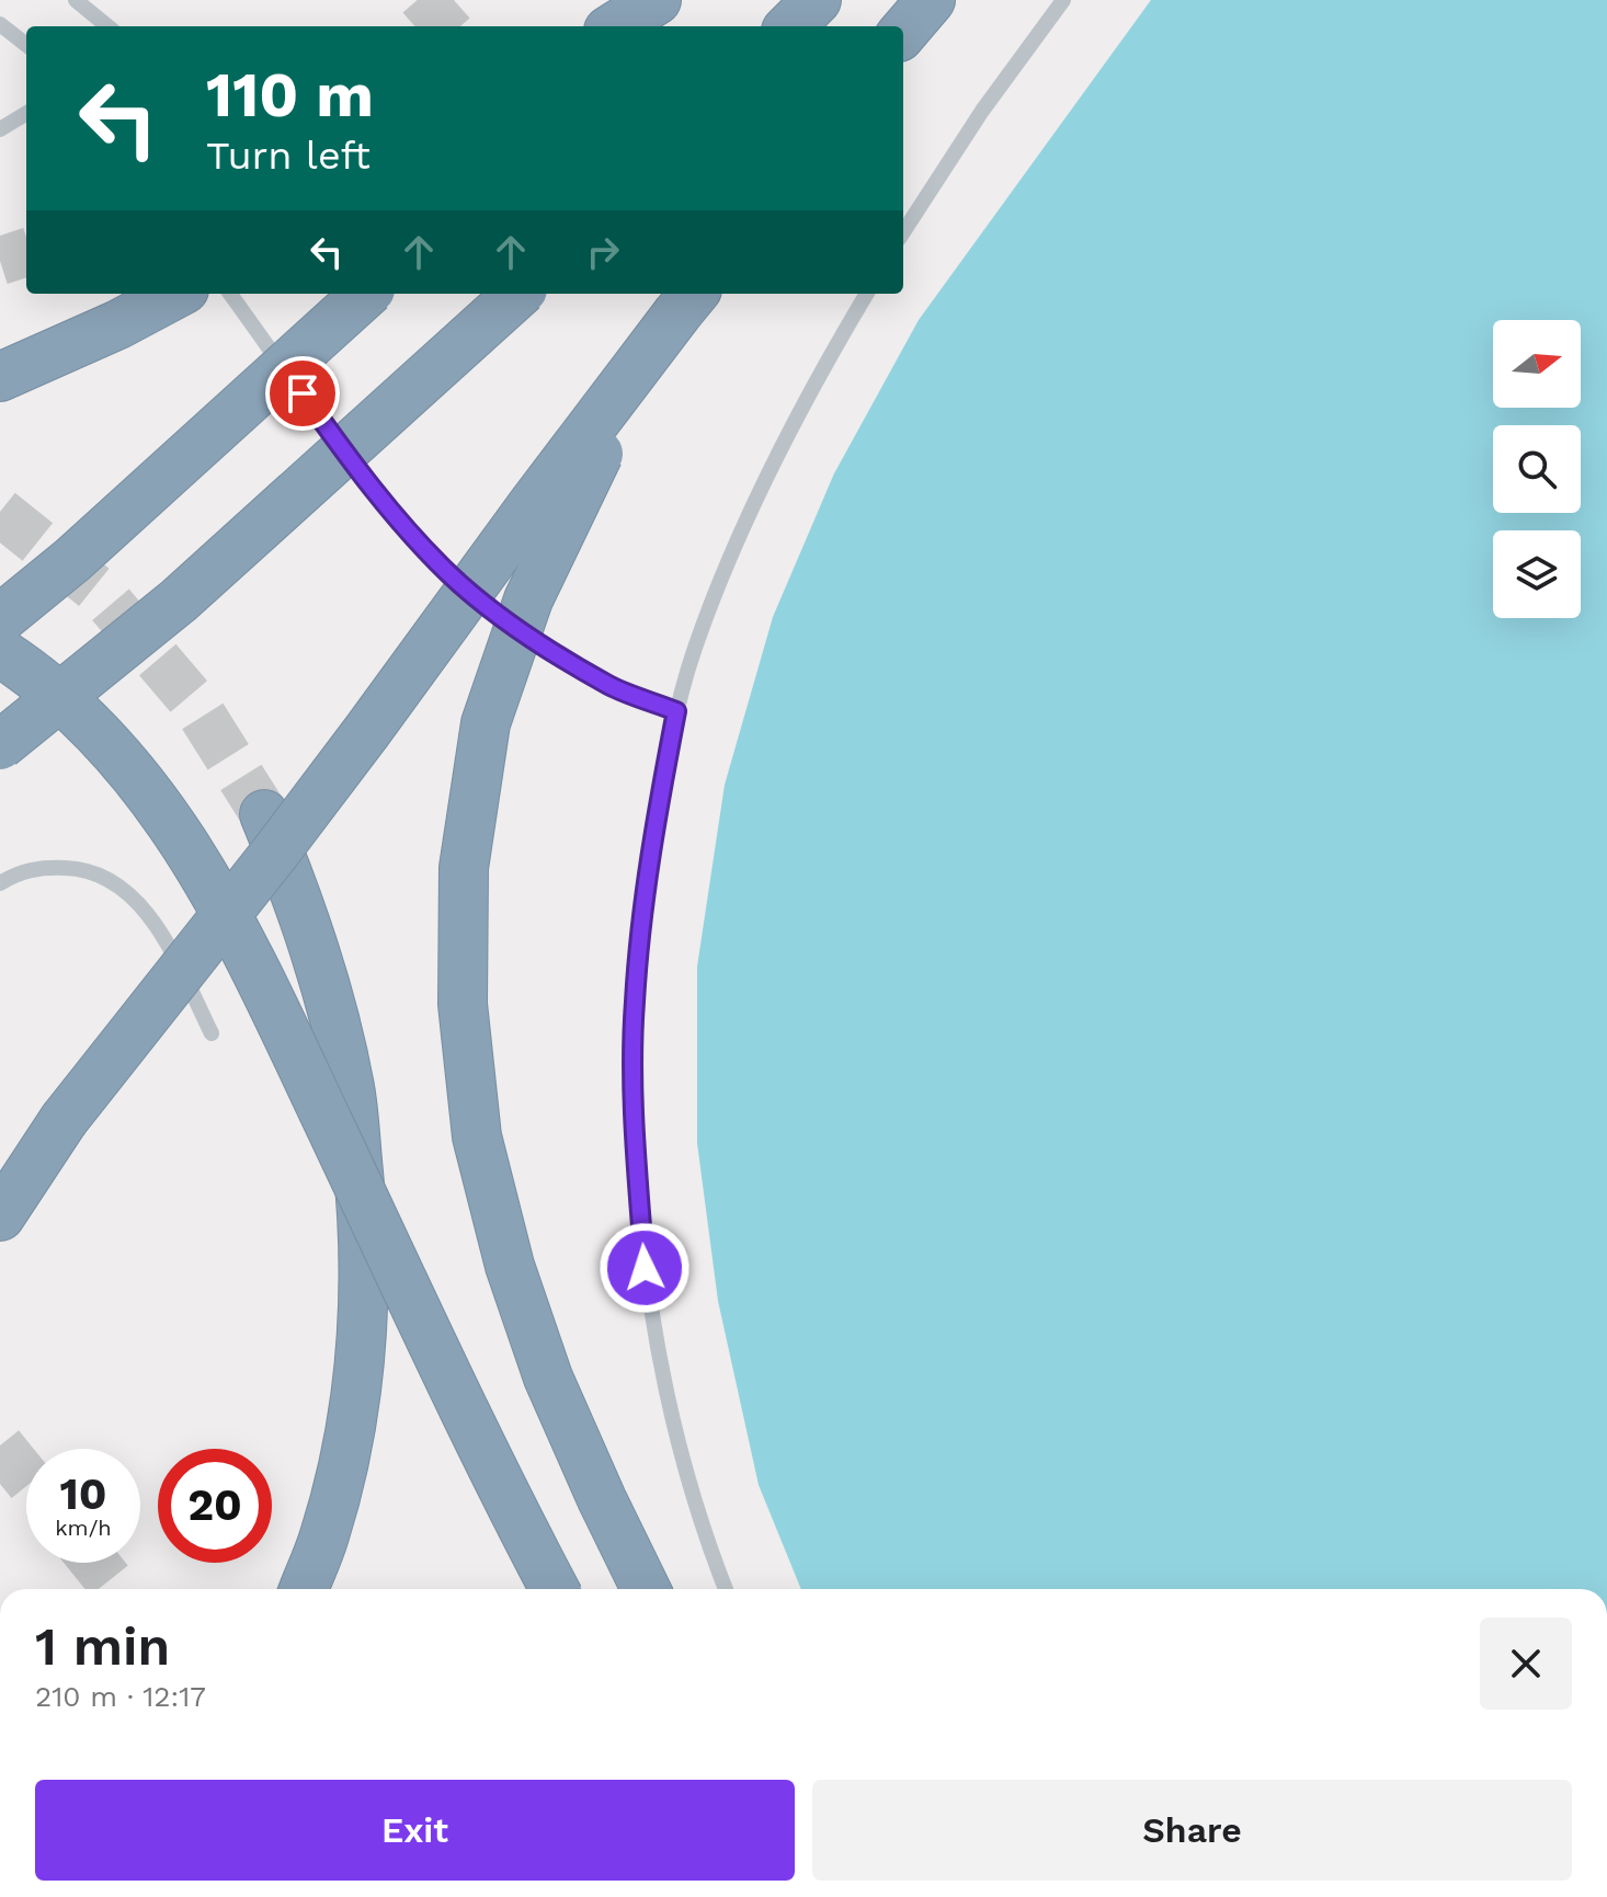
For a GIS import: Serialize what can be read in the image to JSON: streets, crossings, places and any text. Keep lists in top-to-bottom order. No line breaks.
{"north":"right","page":{"turn":["110 m","Turn left"],"speed":"10 km/h","limit":"20","heading":["1 min","210 m · 12:17"],"buttons":["Exit","Share"]}}
